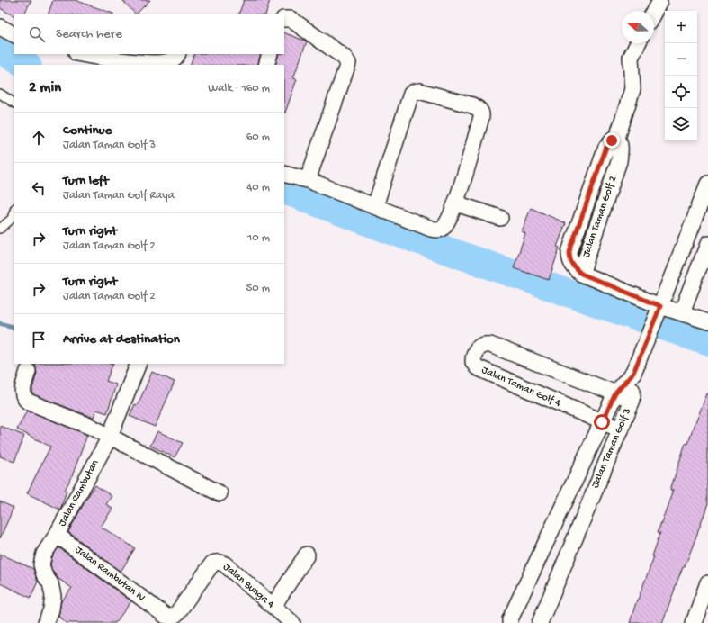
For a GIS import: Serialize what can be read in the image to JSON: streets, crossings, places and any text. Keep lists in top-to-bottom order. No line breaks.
{"streets":{"street":["Jalan Taman Golf 2","Jalan Taman Golf 4","Jalan Taman Golf 3","Jalan Rambutan","Jalan Rambutan IV","Jalan Bunga 4"]},"crossings":[["Jalan Taman Golf 2","Jalan Taman Golf 3"],["Jalan Taman Golf 4","Jalan Taman Golf 3"],["Jalan Rambutan","Jalan Rambutan IV"],["Jalan Rambutan IV","Jalan Bunga 4"]],"north":"left","page":{"map_buttons":["+","−"],"search":"Search here","heading":["2 min","Walk · 160 m"],"list":[["Continue","Jalan Taman Golf 3","60 m"],["Turn left","Jalan Taman Golf Raya","40 m"],["Turn right","Jalan Taman Golf 2","10 m"],["Turn right","Jalan Taman Golf 2","50 m"],"Arrive at destination"]}}
